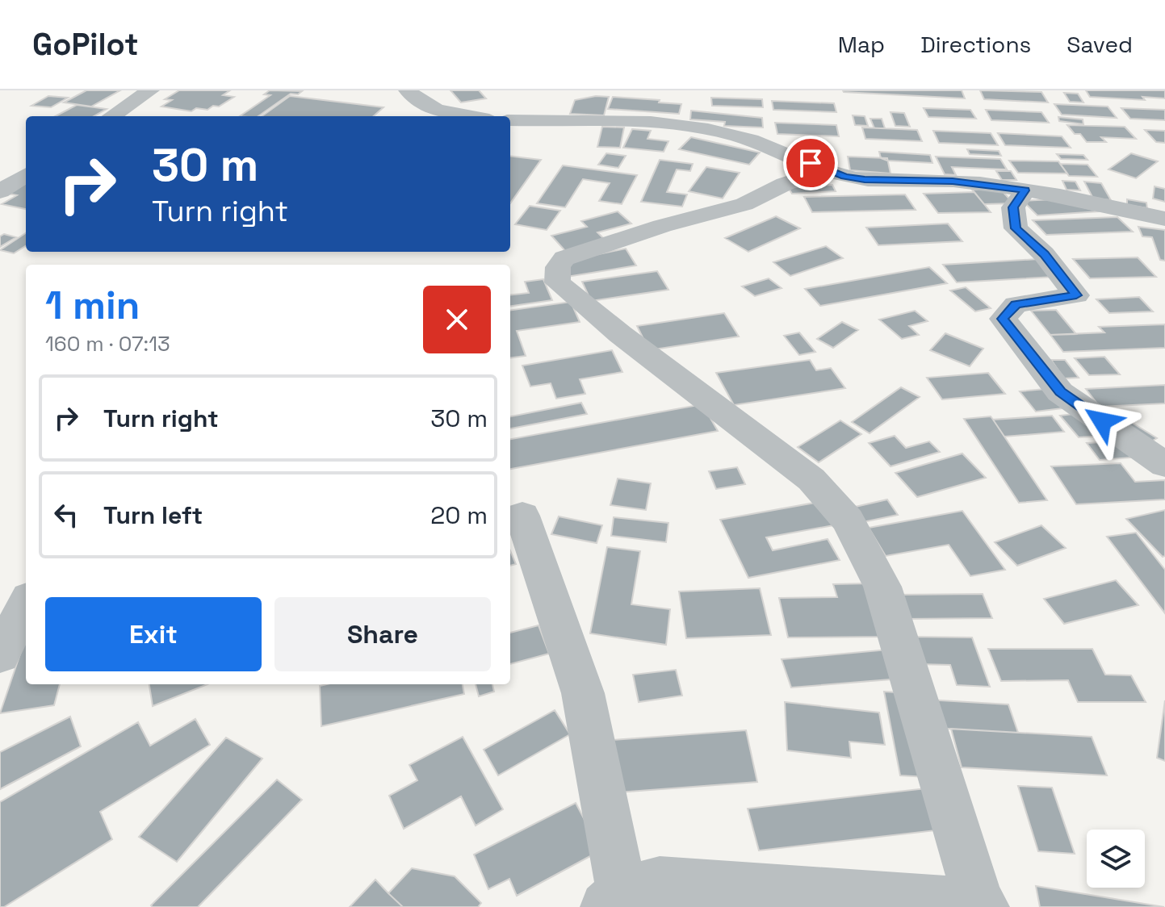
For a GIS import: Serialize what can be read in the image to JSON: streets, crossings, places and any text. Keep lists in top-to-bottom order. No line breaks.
{"page":{"header":"GoPilot","nav":["Map","Directions","Saved"],"turn":["30 m","Turn right"],"heading":["1 min","160 m · 07:13"],"list":[{"name":"Turn right","value":"30 m"},{"name":"Turn left","value":"20 m"}],"buttons":["Exit","Share"]}}
